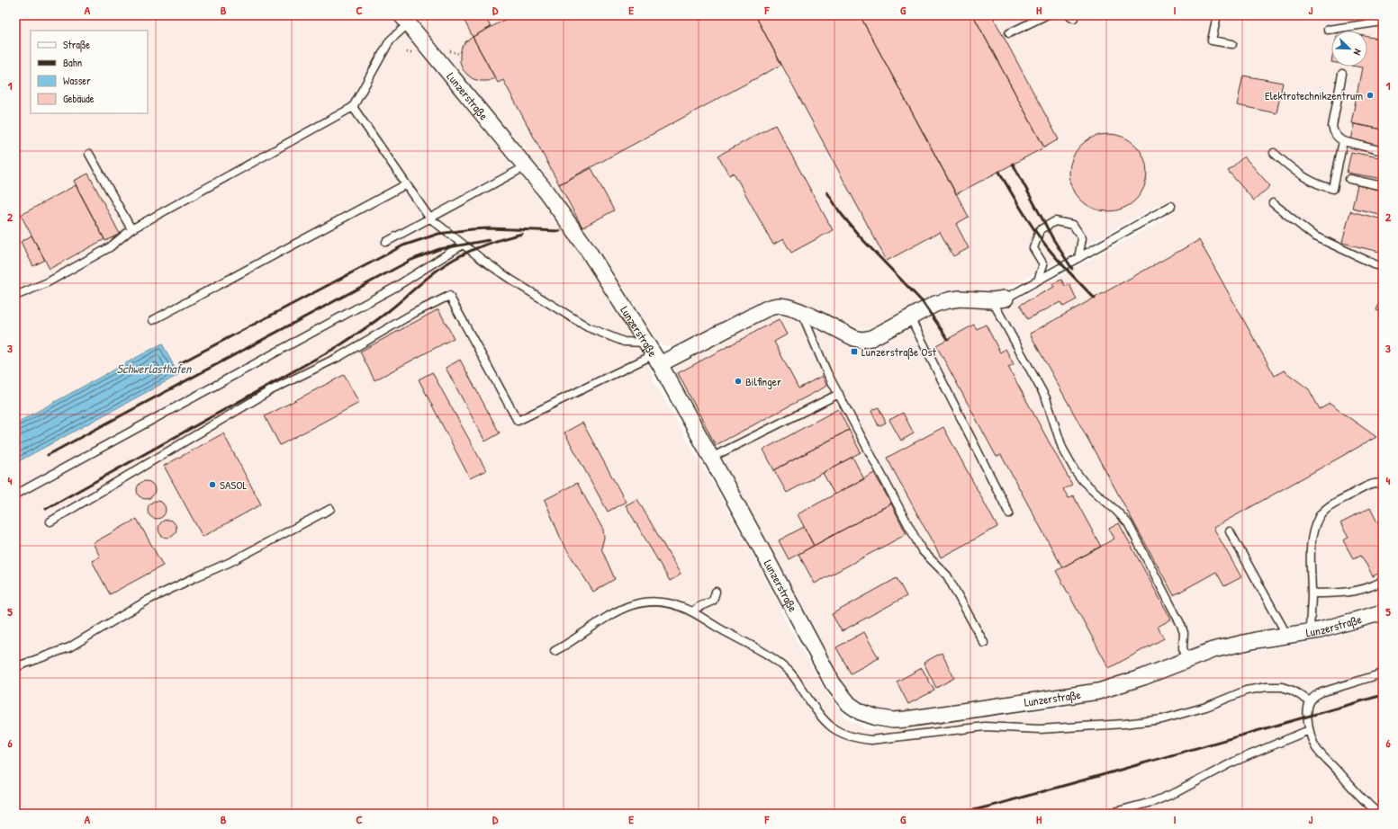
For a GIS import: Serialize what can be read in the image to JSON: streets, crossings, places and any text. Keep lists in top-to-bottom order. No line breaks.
{"streets":{"street":["Lunzerstraße"]},"water":["Schwerlasthafen"],"places":{"other":["Elektrotechnikzentrum","Bilfinger","SASOL"],"transit":["Lunzerstraße Ost"]},"legend":["Straße","Bahn","Wasser","Gebäude"],"north":"bottom right","grid":{"columns":["A","B","C","D","E","F","G","H","I","J"],"rows":["1","2","3","4","5","6"]}}
